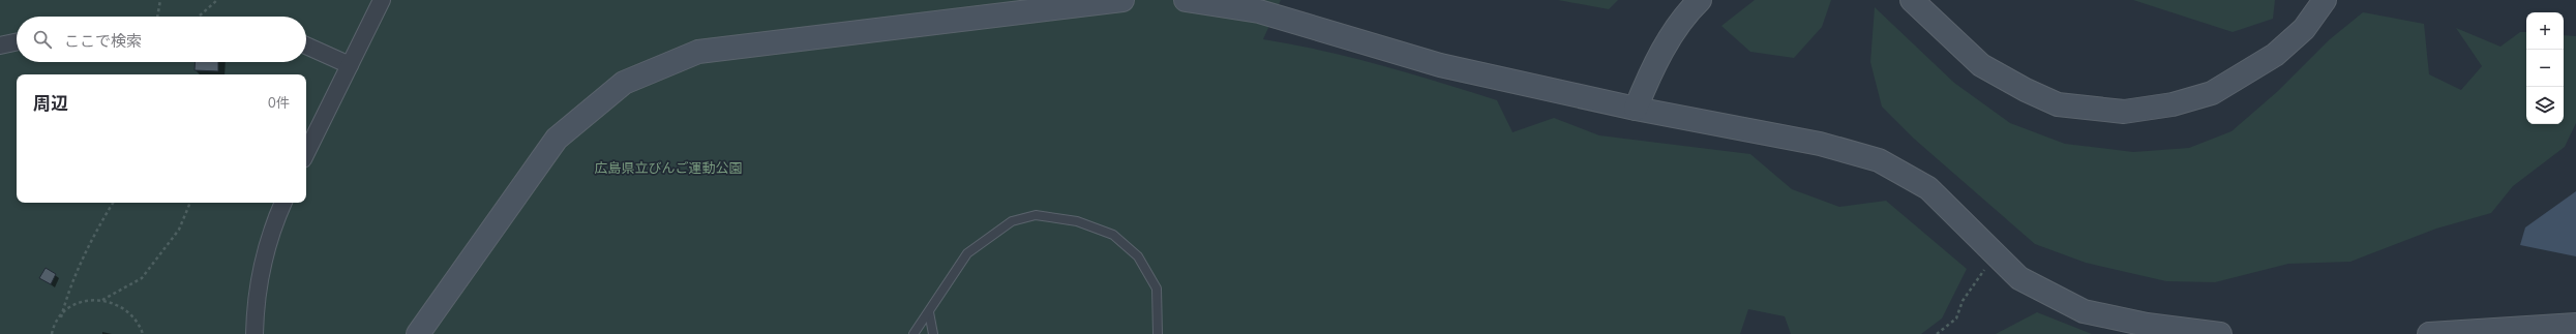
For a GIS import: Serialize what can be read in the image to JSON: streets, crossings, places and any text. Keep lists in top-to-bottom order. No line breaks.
{"parks":["広島県立びんご運動公園"],"page":{"map_buttons":["+","−"],"search":"ここで検索","heading":["周辺","0件"]}}
